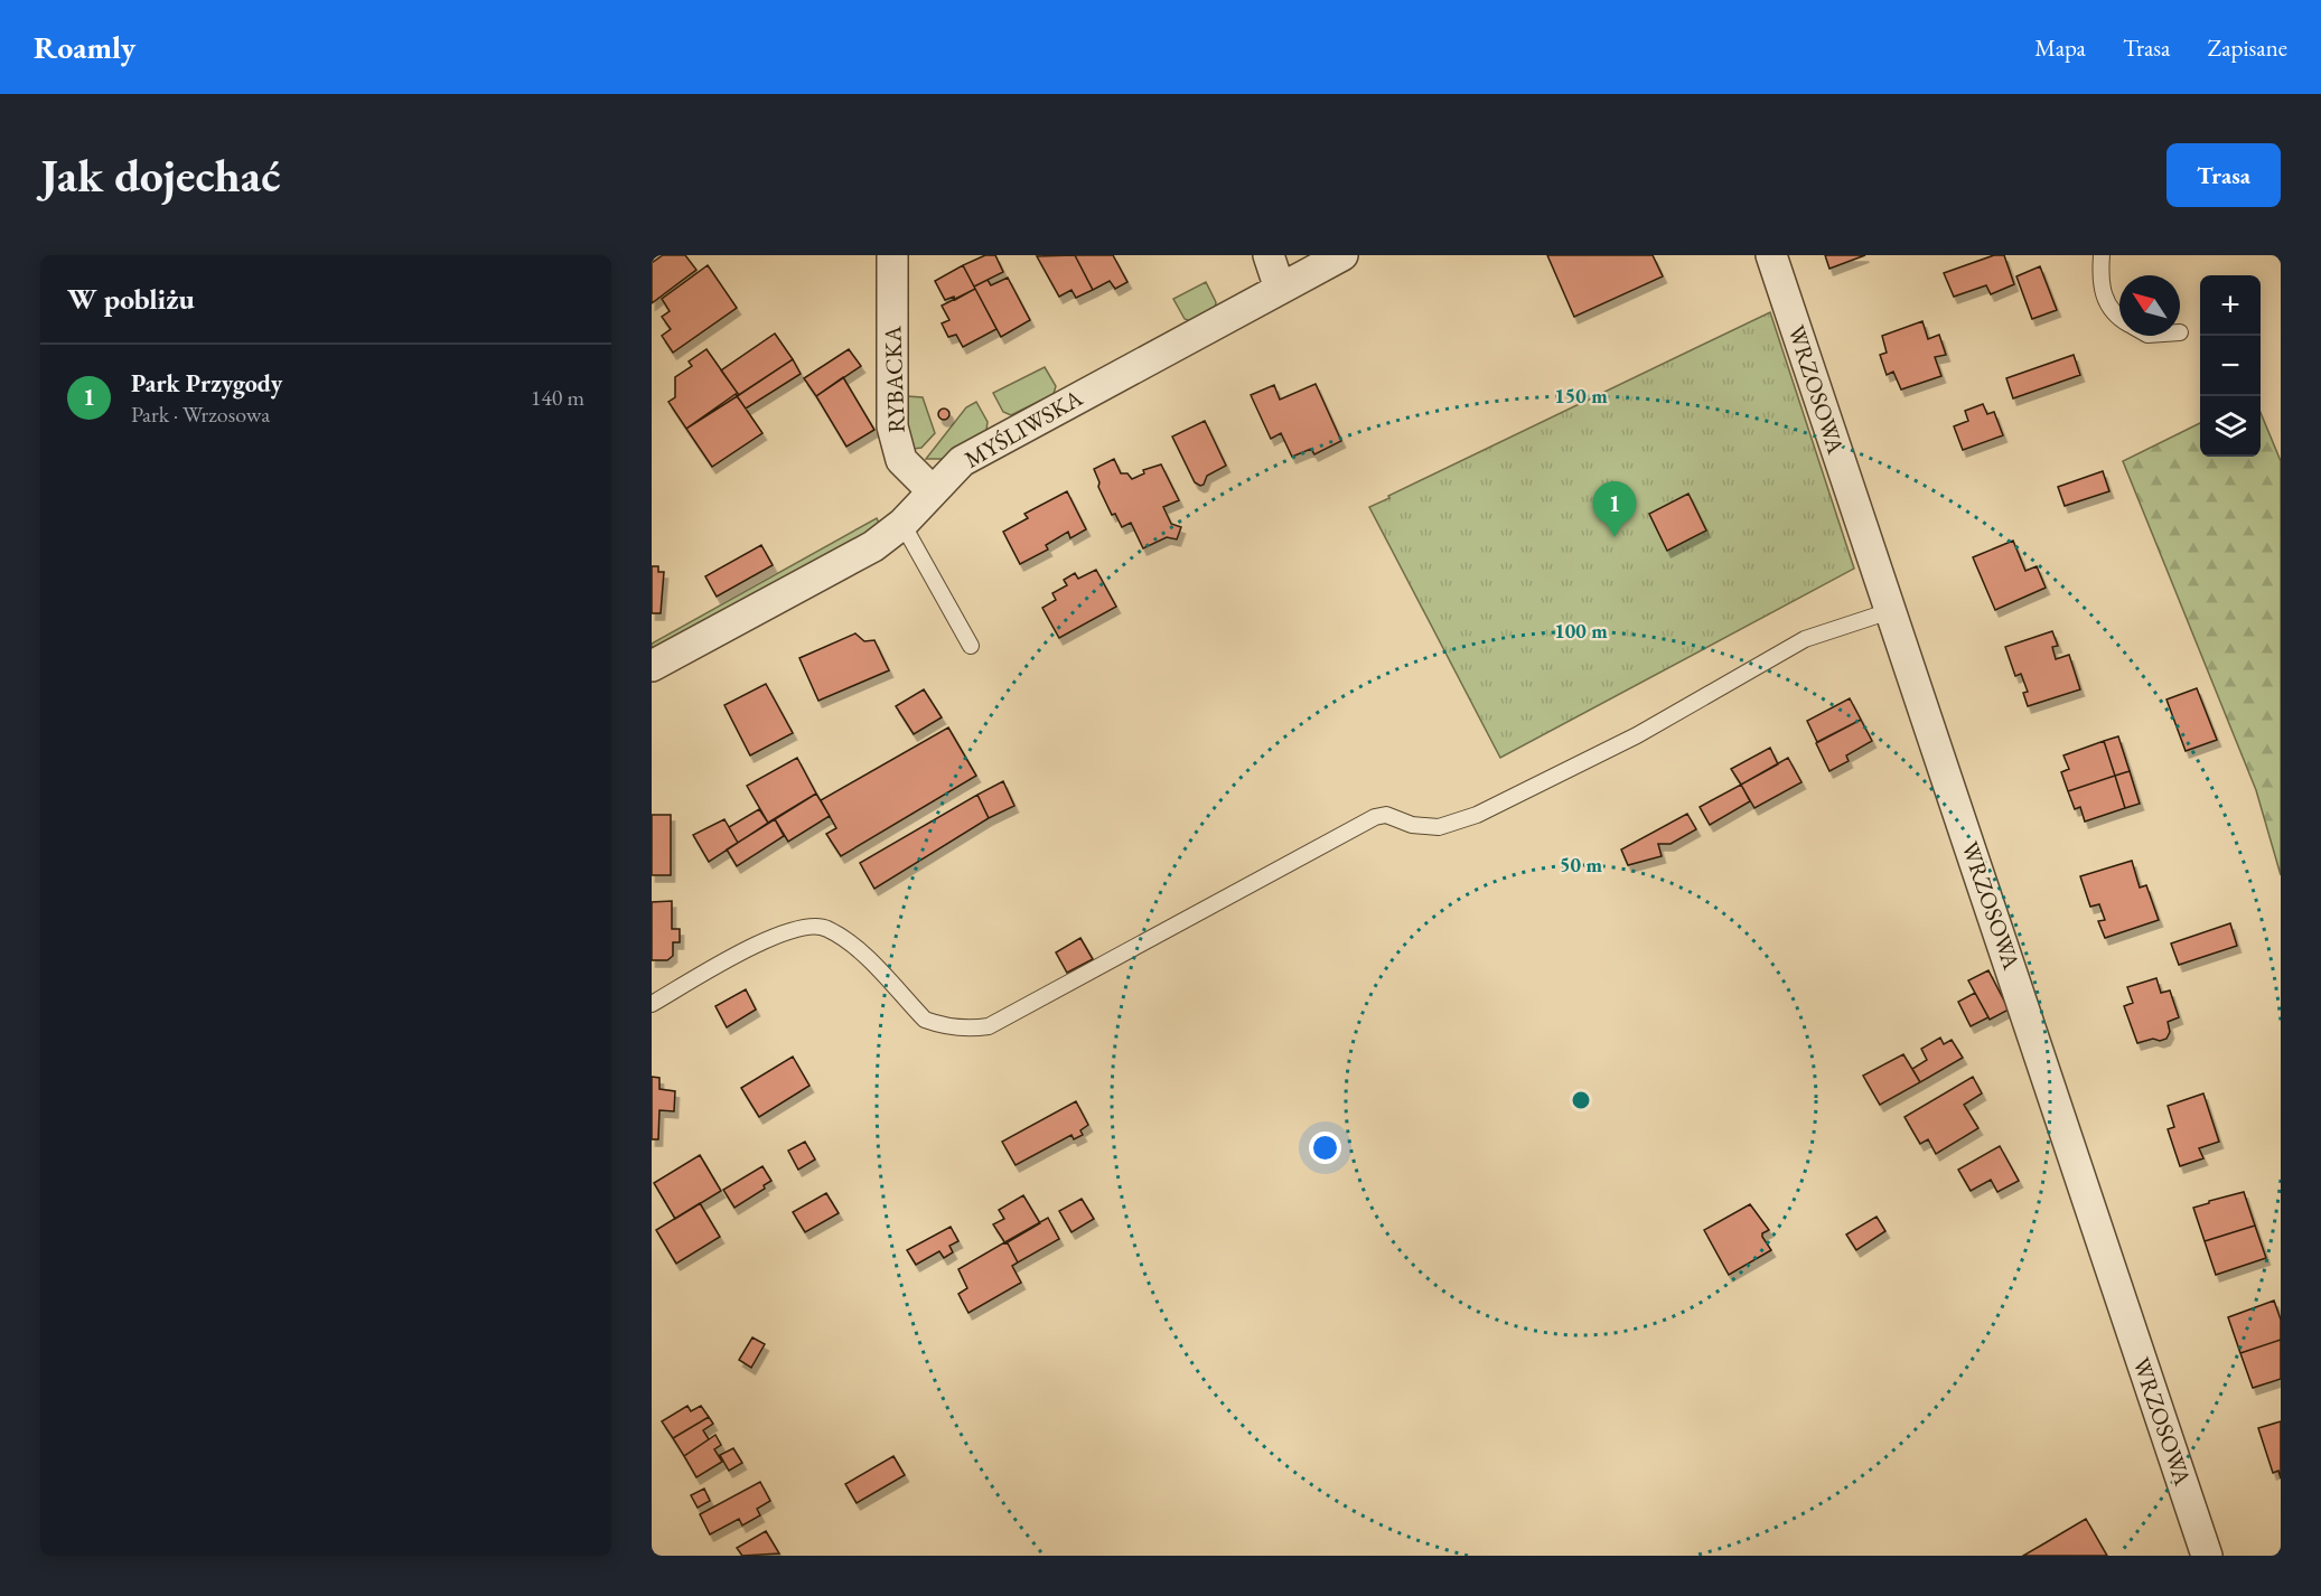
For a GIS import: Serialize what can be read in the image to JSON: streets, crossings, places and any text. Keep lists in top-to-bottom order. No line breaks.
{"streets":{"street":["RYBACKA","WRZOSOWA","MYŚLIWSKA"]},"crossings":[["RYBACKA","MYŚLIWSKA"]],"north":"top left","page":{"header":"Roamly","nav":["Mapa","Trasa","Zapisane"],"buttons":"Trasa","title":"Jak dojechać","heading":"W pobliżu","map_buttons":["+","−"],"list":[{"mark":"1","name":"Park Przygody","note":"Park · Wrzosowa","value":"140 m"}],"pins":"1"},"rings":["150 m","100 m","50 m"]}
